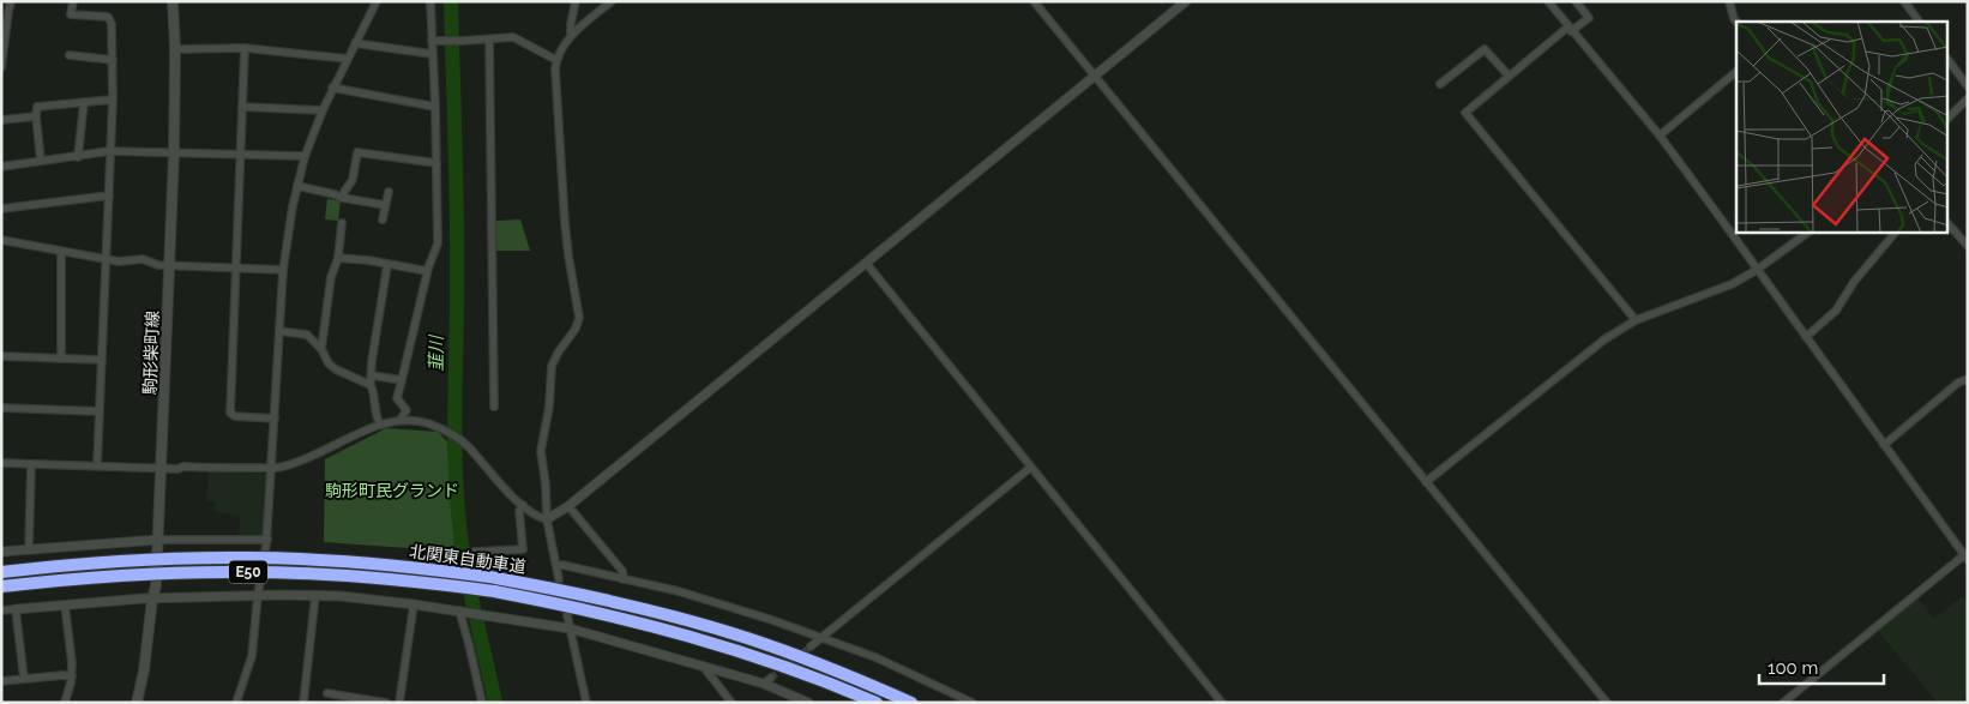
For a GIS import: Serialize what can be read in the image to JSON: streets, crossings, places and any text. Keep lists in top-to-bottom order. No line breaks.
{"streets":{"highway":["北関東自動車道","E50"],"main road":["駒形柴町線"]},"water":["韮川"],"parks":["駒形町民グランド"],"scale_bar":"100 m"}
